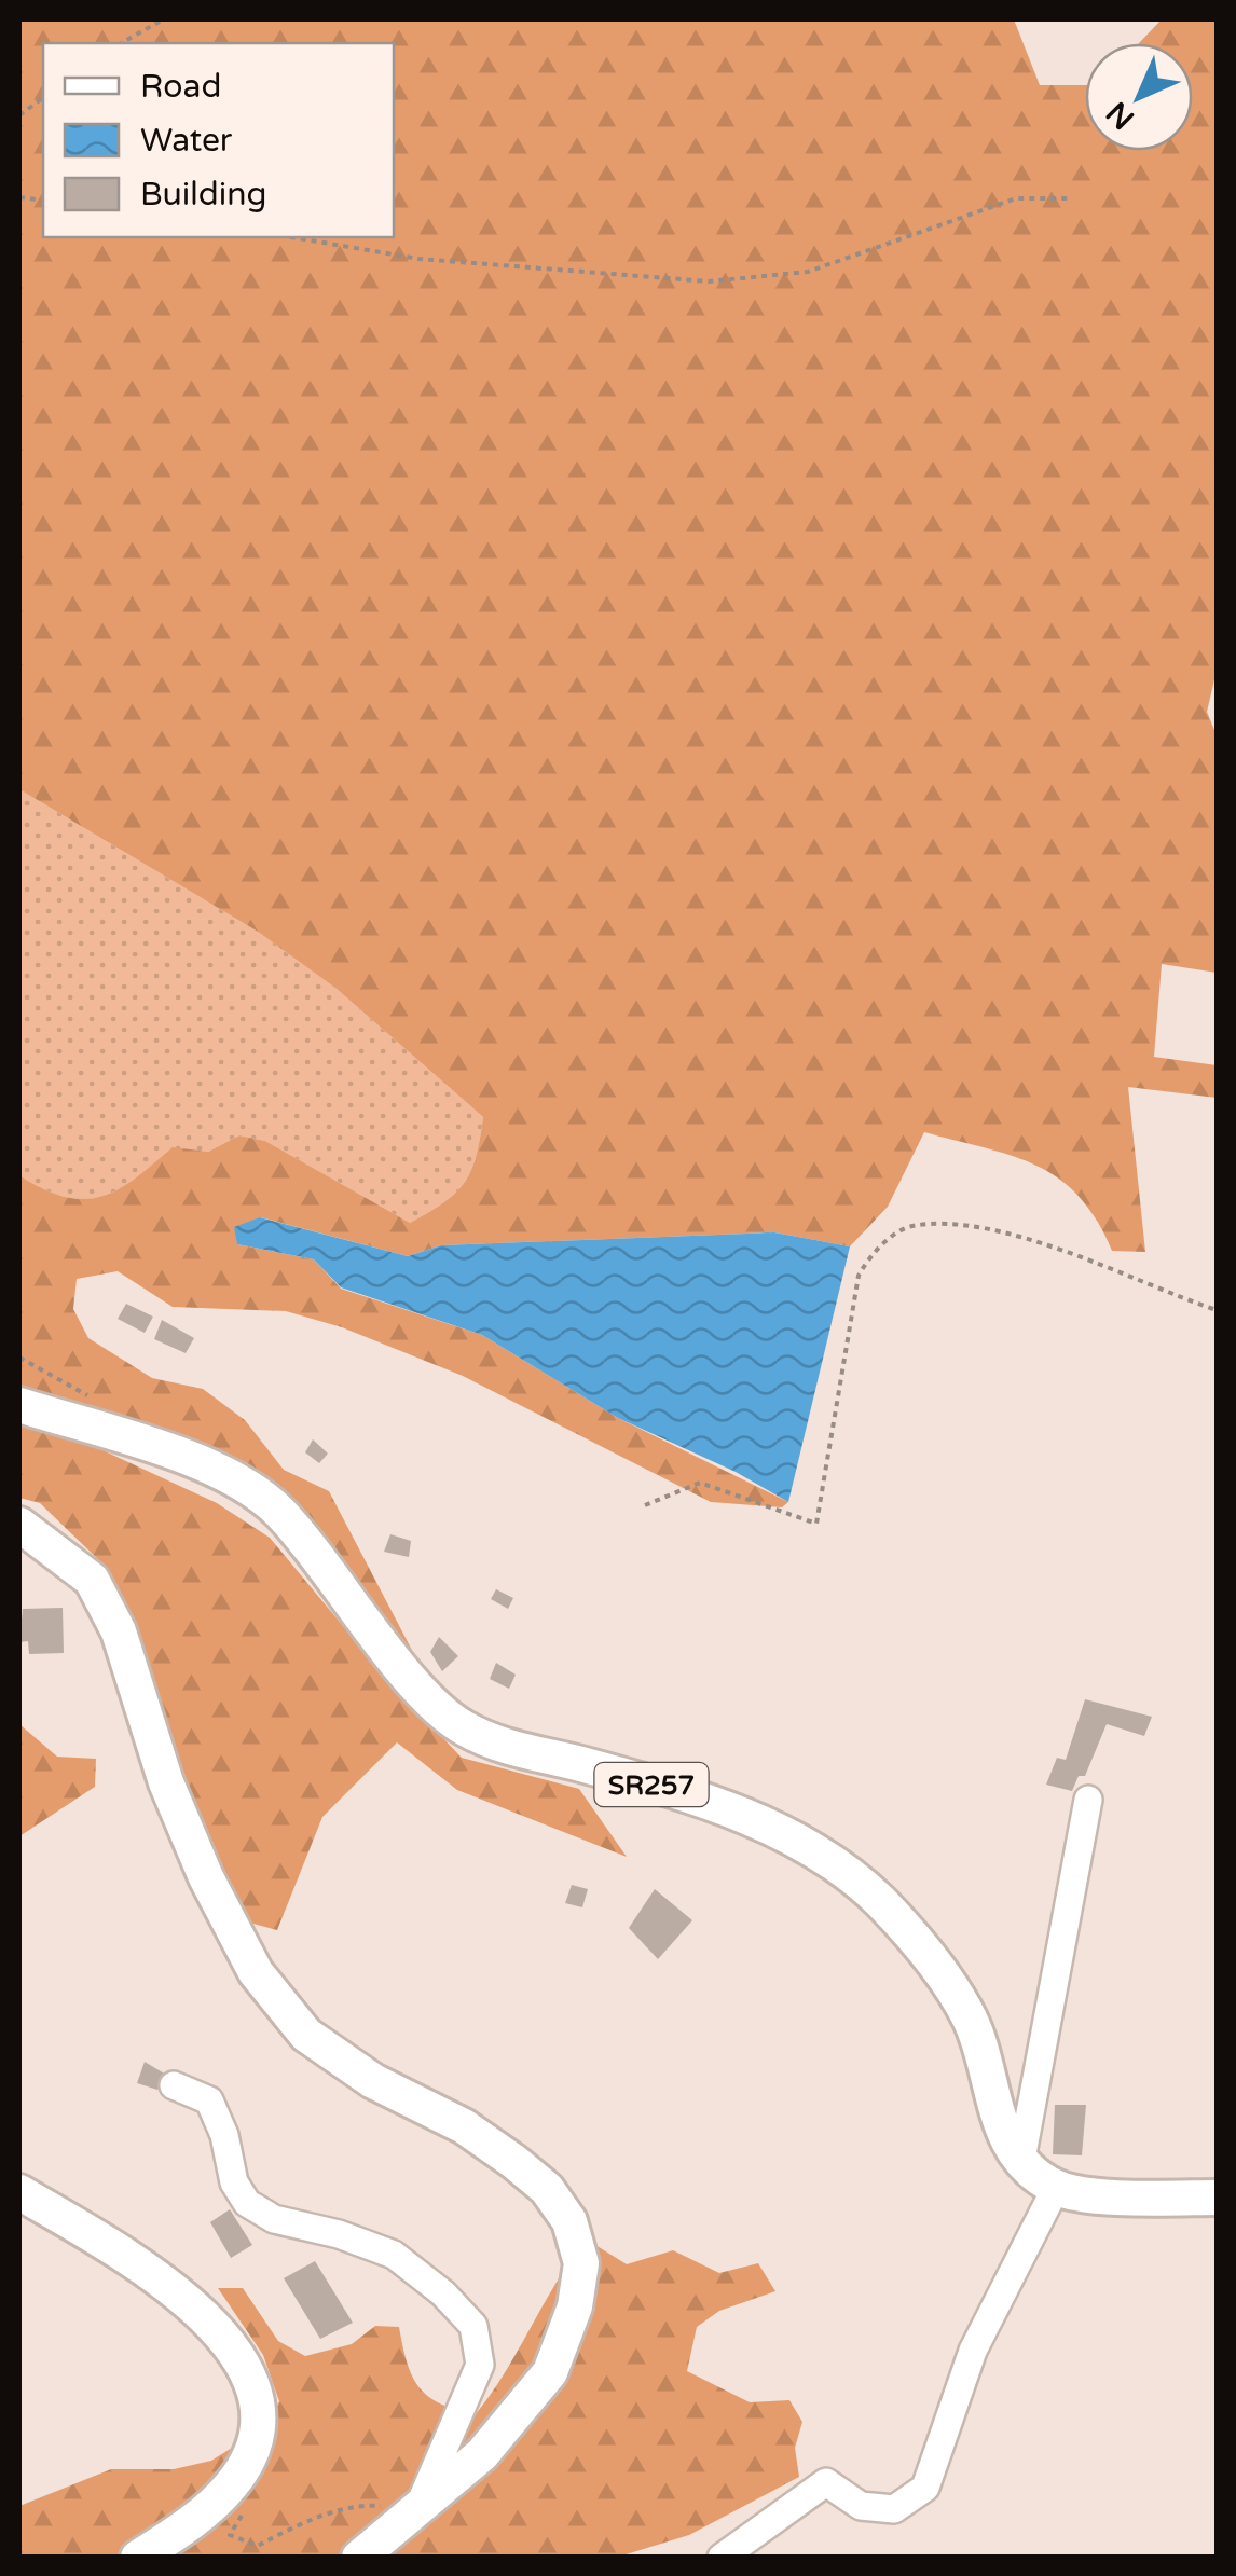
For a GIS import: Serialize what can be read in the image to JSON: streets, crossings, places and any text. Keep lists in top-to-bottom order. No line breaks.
{"streets":{"main road":["SR257"]},"legend":["Road","Water","Building"],"north":"bottom left"}
